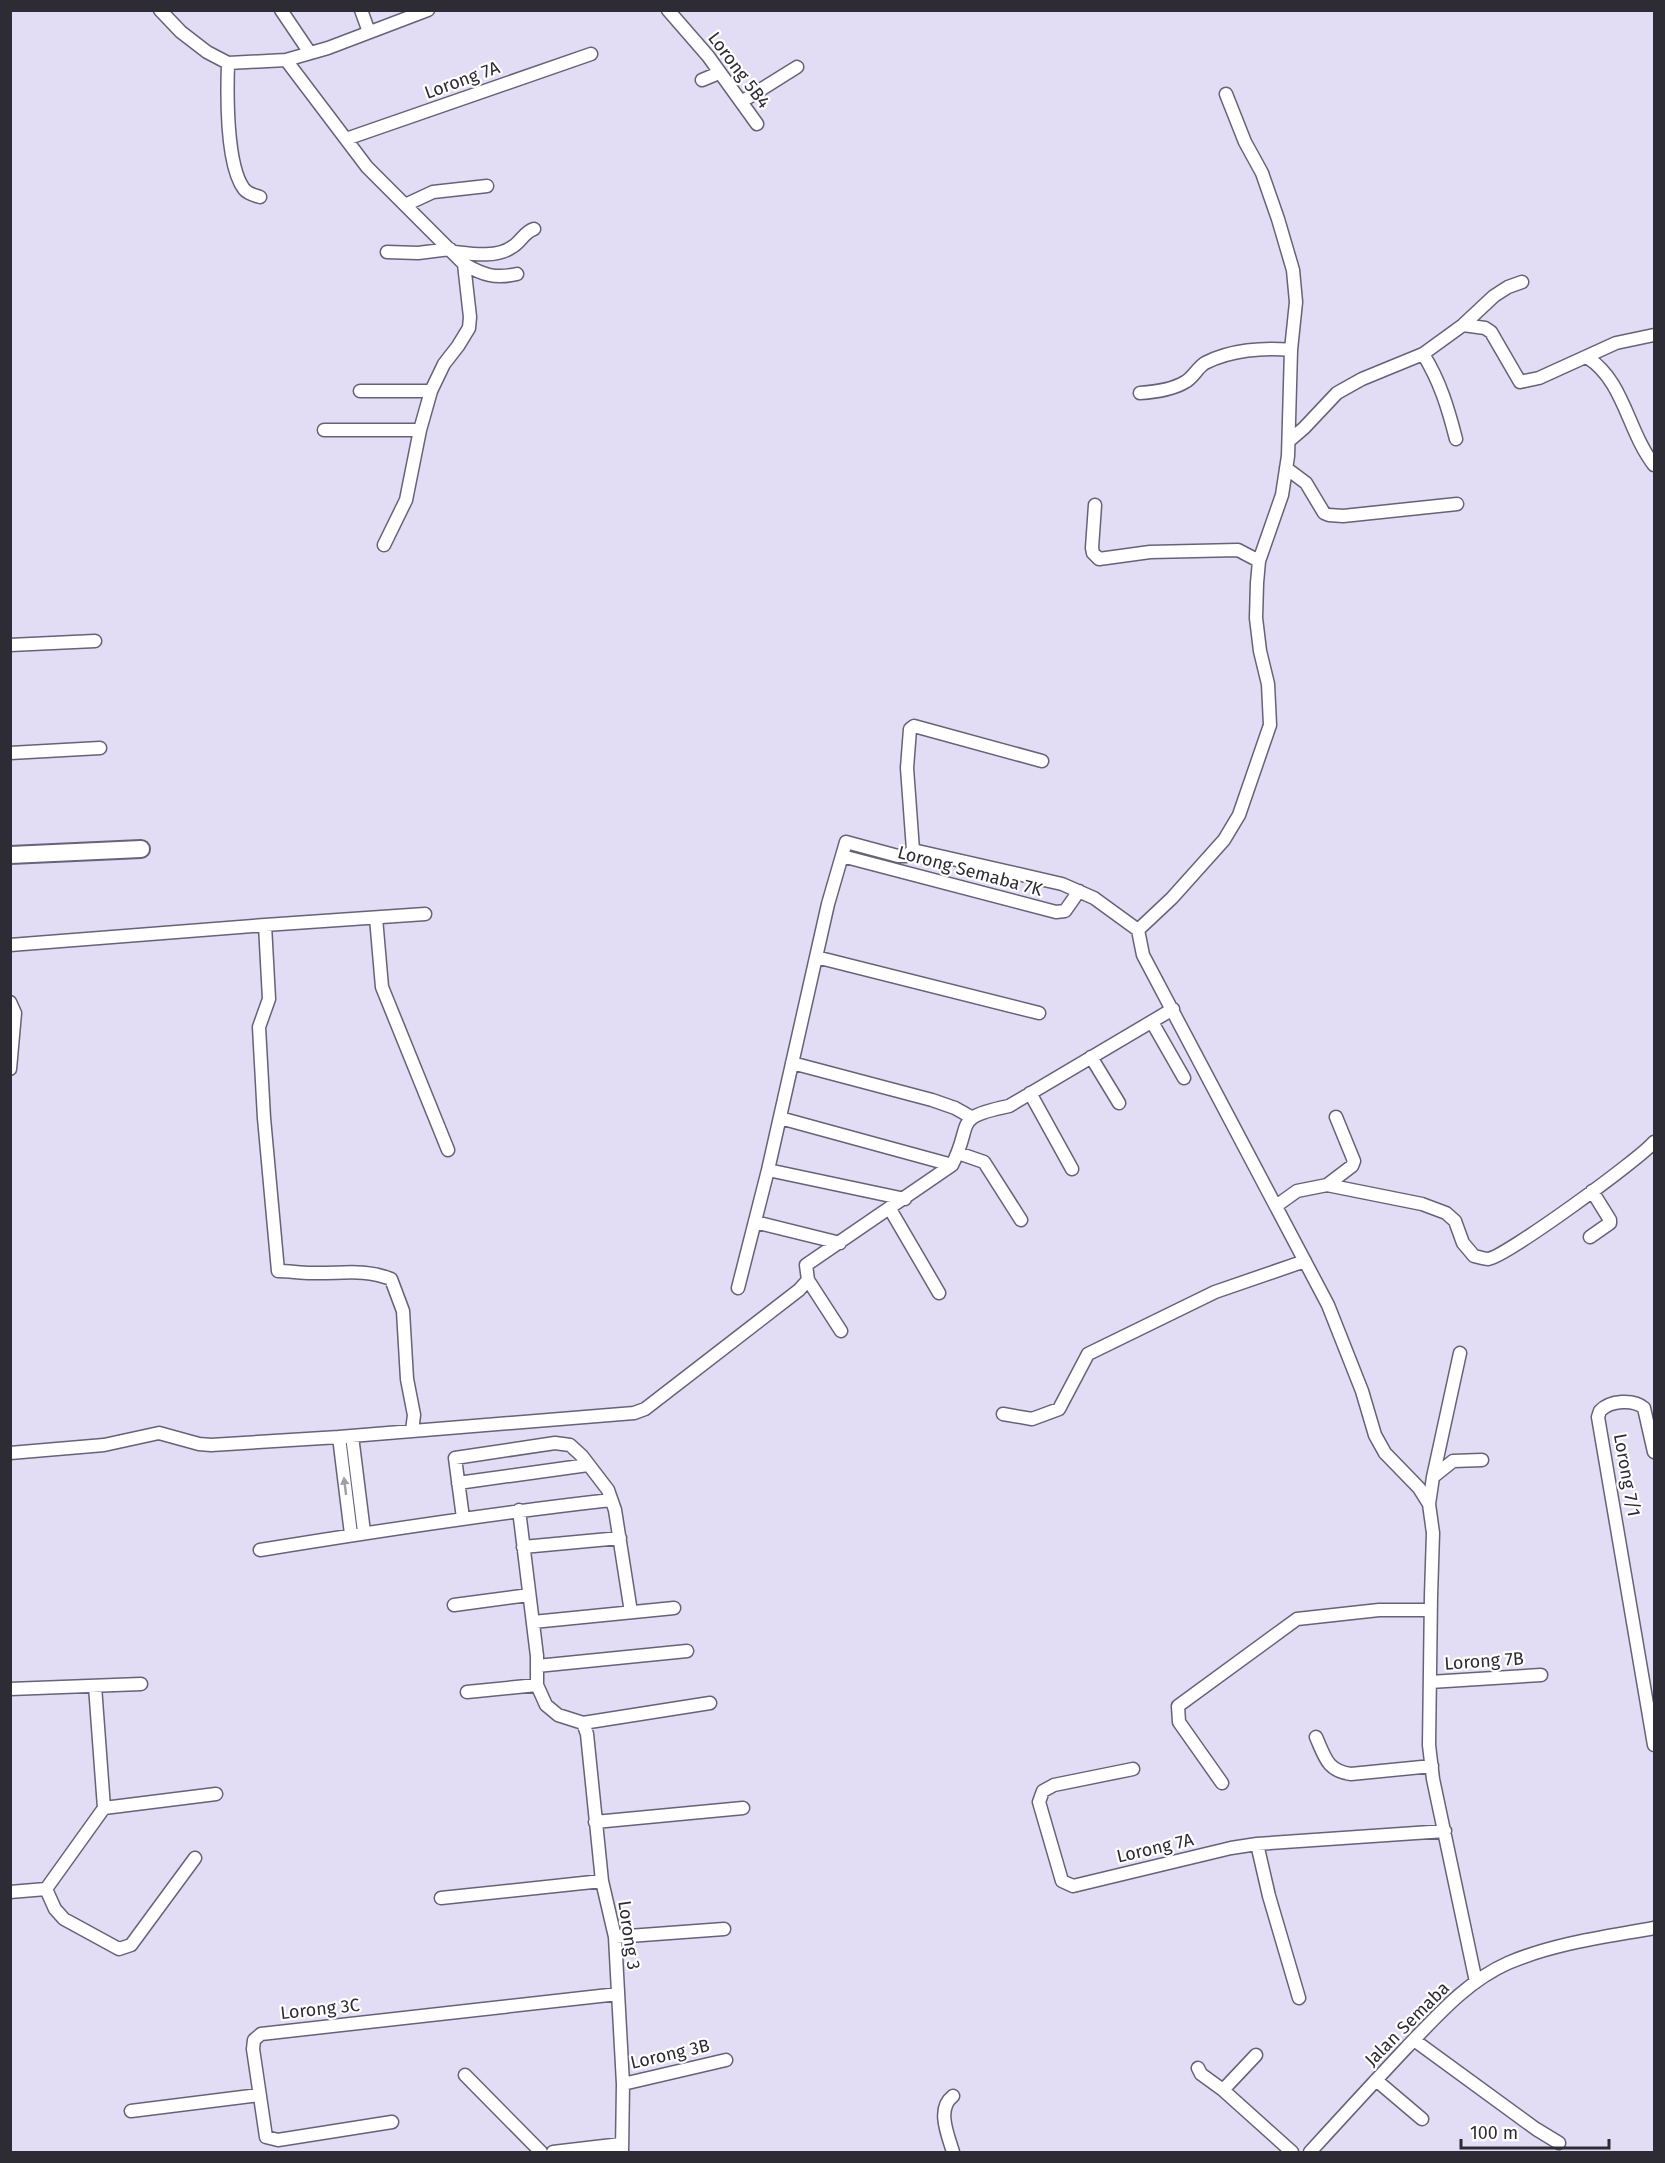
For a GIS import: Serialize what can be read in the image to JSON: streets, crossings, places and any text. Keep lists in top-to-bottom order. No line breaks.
{"streets":{"street":["Lorong 5B4","Lorong 7A","Lorong Semaba 7K","Lorong 7/1","Lorong 7B","Lorong 3","Lorong 3C","Jalan Semaba","Lorong 3B"]},"crossings":[["Lorong 3","Lorong 3C"],["Lorong 3","Lorong 3B"]],"scale_bar":"100 m"}
